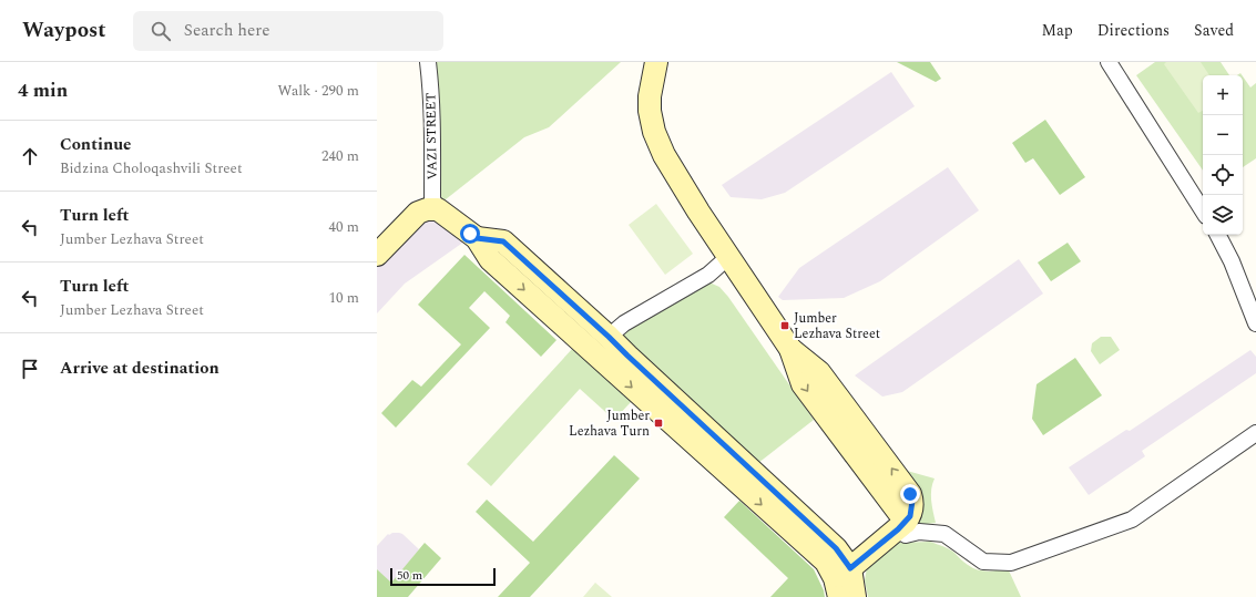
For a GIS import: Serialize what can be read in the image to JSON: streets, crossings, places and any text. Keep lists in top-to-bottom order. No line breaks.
{"streets":{"street":["VAZI STREET"]},"places":{"transit":["Jumber Lezhava Street","Jumber Lezhava Turn"]},"scale_bar":"50 m","page":{"header":"Waypost","search":"Search here","nav":["Map","Directions","Saved"],"heading":["4 min","Walk · 290 m"],"map_buttons":["+","−"],"list":[["Continue","Bidzina Choloqashvili Street","240 m"],["Turn left","Jumber Lezhava Street","40 m"],["Turn left","Jumber Lezhava Street","10 m"],"Arrive at destination"],"scale":"50 m"}}
